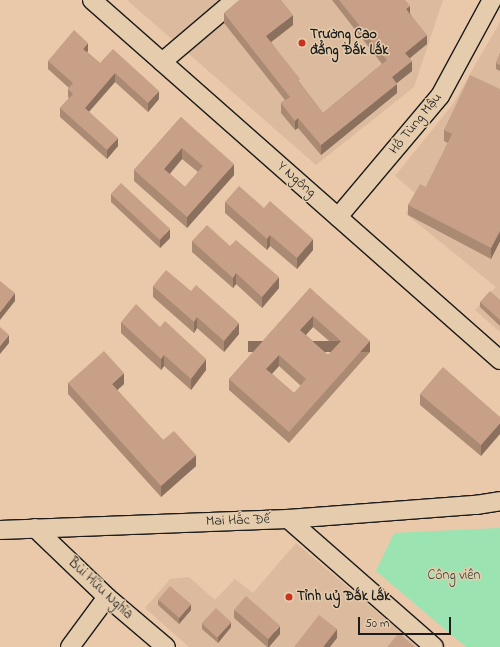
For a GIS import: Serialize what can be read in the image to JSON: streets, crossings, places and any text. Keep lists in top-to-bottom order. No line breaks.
{"streets":{"street":["Hồ Tùng Mậu","Y Ngông","Mai Hắc Đế","Bùi Hữu Nghĩa"]},"crossings":[["Hồ Tùng Mậu","Y Ngông"],["Mai Hắc Đế","Bùi Hữu Nghĩa"]],"parks":["Công viên"],"places":["Trường Cao đẳng Đắk Lắk","Tỉnh uỷ Đắk Lắk"],"scale_bar":"50 m"}
